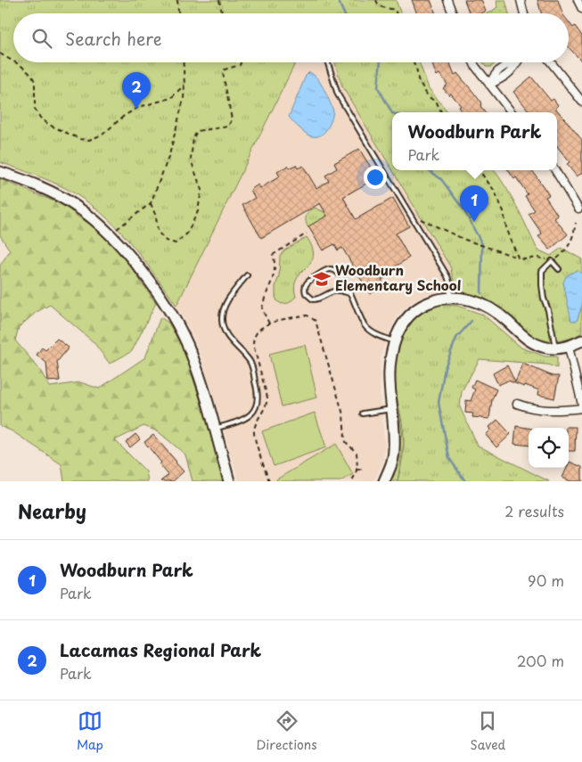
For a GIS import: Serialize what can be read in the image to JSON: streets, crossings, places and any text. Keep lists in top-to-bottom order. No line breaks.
{"places":{"school or university":["Woodburn Elementary School"]},"page":{"search":"Search here","pins":["2","1"],"popup":["Woodburn Park","Park"],"heading":["Nearby","2 results"],"list":[{"mark":"1","name":"Woodburn Park","note":"Park","value":"90 m"},{"mark":"2","name":"Lacamas Regional Park","note":"Park","value":"200 m"}],"nav":["Map","Directions","Saved"]}}
